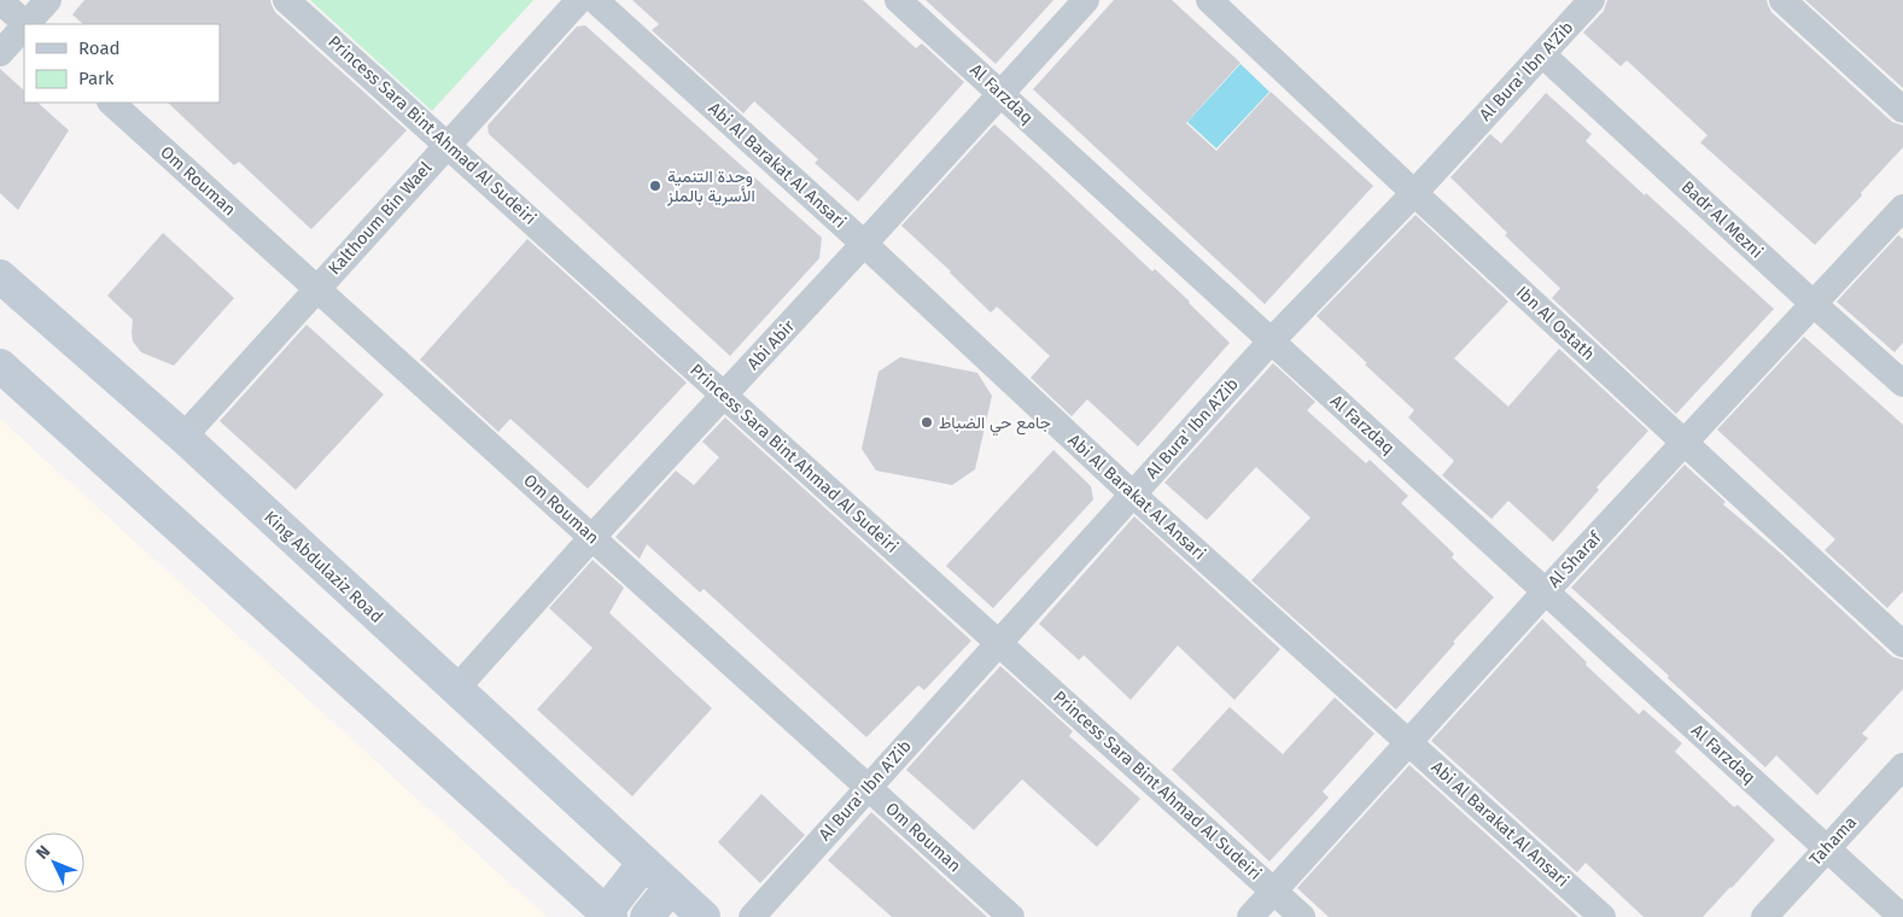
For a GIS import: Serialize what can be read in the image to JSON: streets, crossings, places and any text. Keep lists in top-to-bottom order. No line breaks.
{"streets":{"main road":["King Abdulaziz Road"],"street":["Al Bura' Ibn A'Zib","Al Farzdaq","Princess Sara Bint Ahmad Al Sudeiri","Abi Al Barakat Al Ansari","Om Rouman","Kalthoum Bin Wael","Badr Al Mezni","Ibn Al Ostath","Abi Abir","Al Sharaf","Tahama"]},"crossings":[["Al Bura' Ibn A'Zib","Al Farzdaq"],["Al Bura' Ibn A'Zib","Princess Sara Bint Ahmad Al Sudeiri"],["Al Bura' Ibn A'Zib","Abi Al Barakat Al Ansari"],["Al Bura' Ibn A'Zib","Om Rouman"],["Al Bura' Ibn A'Zib","Badr Al Mezni"],["Al Bura' Ibn A'Zib","Ibn Al Ostath"],["Al Farzdaq","Abi Abir"],["Al Farzdaq","Al Sharaf"],["Al Farzdaq","Tahama"],["Princess Sara Bint Ahmad Al Sudeiri","Kalthoum Bin Wael"],["Princess Sara Bint Ahmad Al Sudeiri","Abi Abir"],["Princess Sara Bint Ahmad Al Sudeiri","Al Sharaf"],["Abi Al Barakat Al Ansari","Abi Abir"],["Abi Al Barakat Al Ansari","Al Sharaf"],["Om Rouman","Kalthoum Bin Wael"],["Om Rouman","Abi Abir"],["Kalthoum Bin Wael","King Abdulaziz Road"],["Badr Al Mezni","Al Sharaf"],["Ibn Al Ostath","Al Sharaf"],["Abi Abir","King Abdulaziz Road"]],"places":["وحدة التنمية الأسرية بالملز","جامع حي الضباط"],"legend":["Road","Park"],"north":"top left"}
